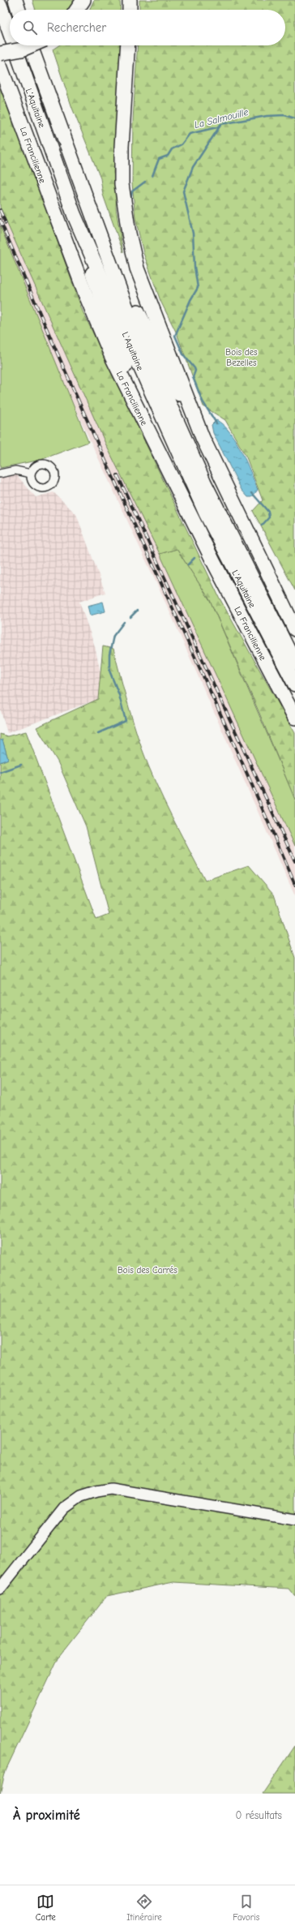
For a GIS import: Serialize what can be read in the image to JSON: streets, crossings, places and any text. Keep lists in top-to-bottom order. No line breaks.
{"streets":{"highway":["L'Aquitaine","La Francilienne"]},"water":["La Salmouille"],"parks":["Bois des Bezelles","Bois des Carrés"],"page":{"search":"Rechercher","heading":["À proximité","0 résultats"],"nav":["Carte","Itinéraire","Favoris"]}}
